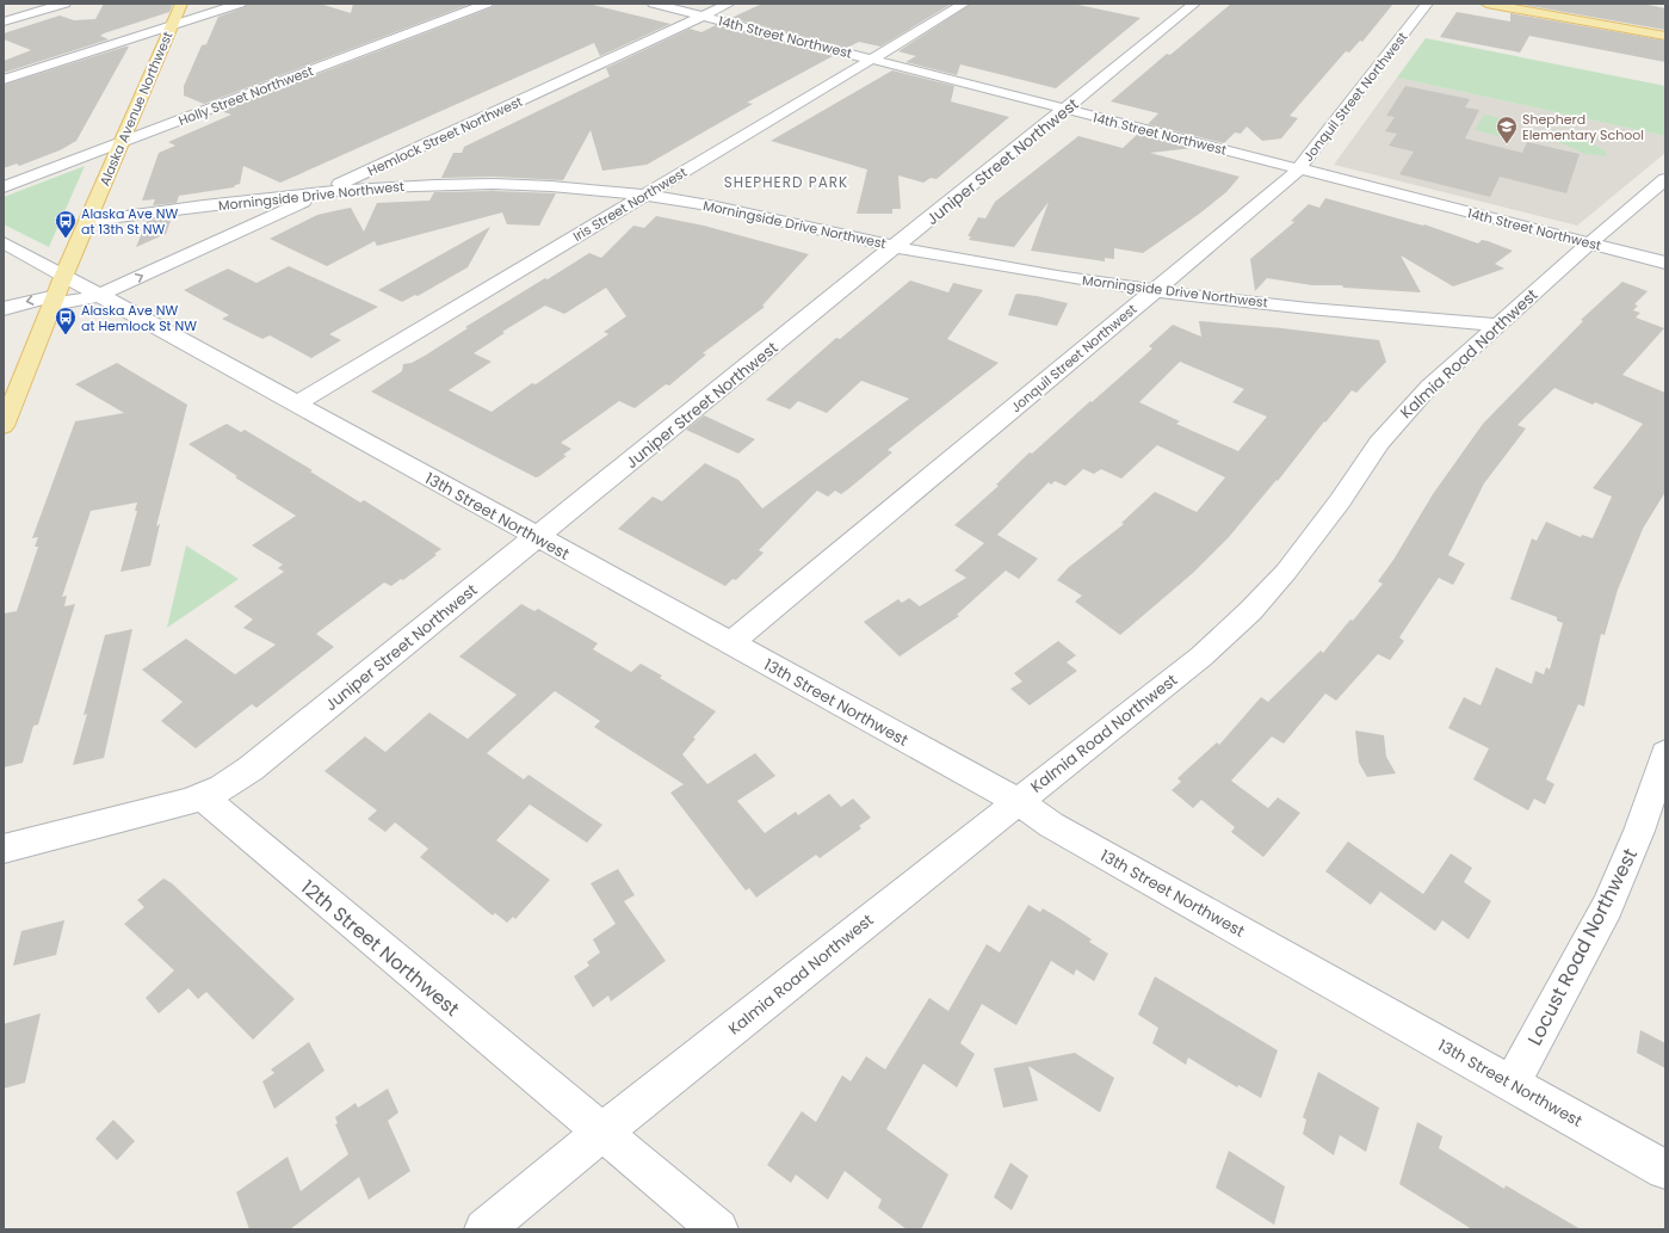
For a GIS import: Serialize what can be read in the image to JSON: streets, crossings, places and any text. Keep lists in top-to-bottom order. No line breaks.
{"streets":{"main road":["Alaska Avenue Northwest"],"street":["14th Street Northwest","Holly Street Northwest","Jonquil Street Northwest","Hemlock Street Northwest","Juniper Street Northwest","Morningside Drive Northwest","Iris Street Northwest","Kalmia Road Northwest","13th Street Northwest","Locust Road Northwest","12th Street Northwest"]},"crossings":[["14th Street Northwest","Jonquil Street Northwest"],["14th Street Northwest","Hemlock Street Northwest"],["14th Street Northwest","Juniper Street Northwest"],["14th Street Northwest","Iris Street Northwest"],["14th Street Northwest","Kalmia Road Northwest"],["Holly Street Northwest","Alaska Avenue Northwest"],["Jonquil Street Northwest","Morningside Drive Northwest"],["Jonquil Street Northwest","13th Street Northwest"],["Alaska Avenue Northwest","Hemlock Street Northwest"],["Alaska Avenue Northwest","Morningside Drive Northwest"],["Alaska Avenue Northwest","13th Street Northwest"],["Hemlock Street Northwest","Morningside Drive Northwest"],["Hemlock Street Northwest","13th Street Northwest"],["Juniper Street Northwest","Morningside Drive Northwest"],["Juniper Street Northwest","13th Street Northwest"],["Juniper Street Northwest","12th Street Northwest"],["Morningside Drive Northwest","Iris Street Northwest"],["Morningside Drive Northwest","Kalmia Road Northwest"],["Iris Street Northwest","13th Street Northwest"],["Kalmia Road Northwest","13th Street Northwest"],["Kalmia Road Northwest","12th Street Northwest"],["13th Street Northwest","Locust Road Northwest"]],"districts":["SHEPHERD PARK"],"places":{"school or university":["Shepherd Elementary School"],"bus stop":["Alaska Ave NW at 13th St NW","Alaska Ave NW at Hemlock St NW"]}}
